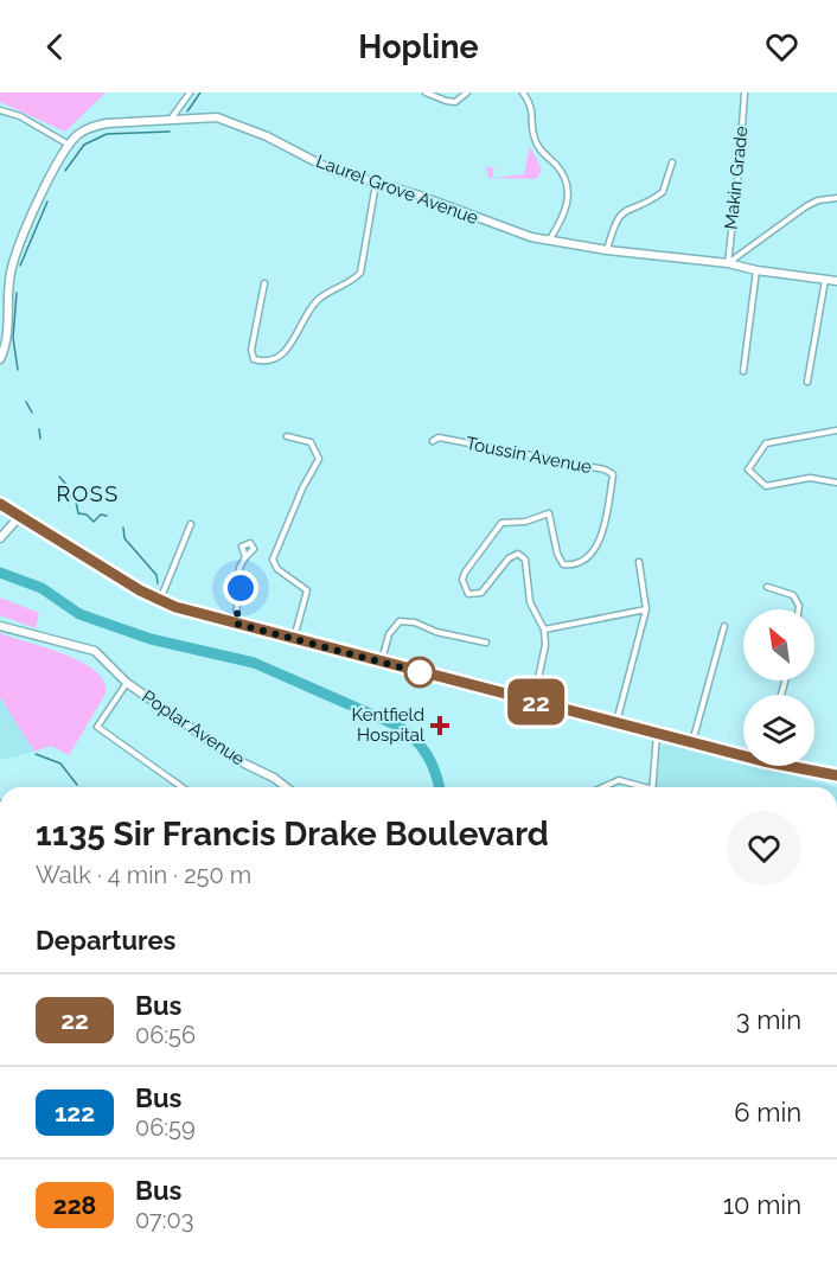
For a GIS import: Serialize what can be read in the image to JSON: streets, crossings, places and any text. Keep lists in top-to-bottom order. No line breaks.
{"streets":{"street":["Makin Grade","Laurel Grove Avenue","Toussin Avenue","Poplar Avenue"]},"crossings":[["Makin Grade","Laurel Grove Avenue"]],"districts":["ROSS"],"places":{"health":["Kentfield Hospital"]},"lines":["bus line 22"],"north":"top left","page":{"header":"Hopline","on_map":"22","heading":[["1135 Sir Francis Drake Boulevard","Walk · 4 min · 250 m"],"Departures"],"list":[{"mark":"22","name":"Bus","note":"06:56","value":"3 min"},{"mark":"122","name":"Bus","note":"06:59","value":"6 min"},{"mark":"228","name":"Bus","note":"07:03","value":"10 min"}]}}
